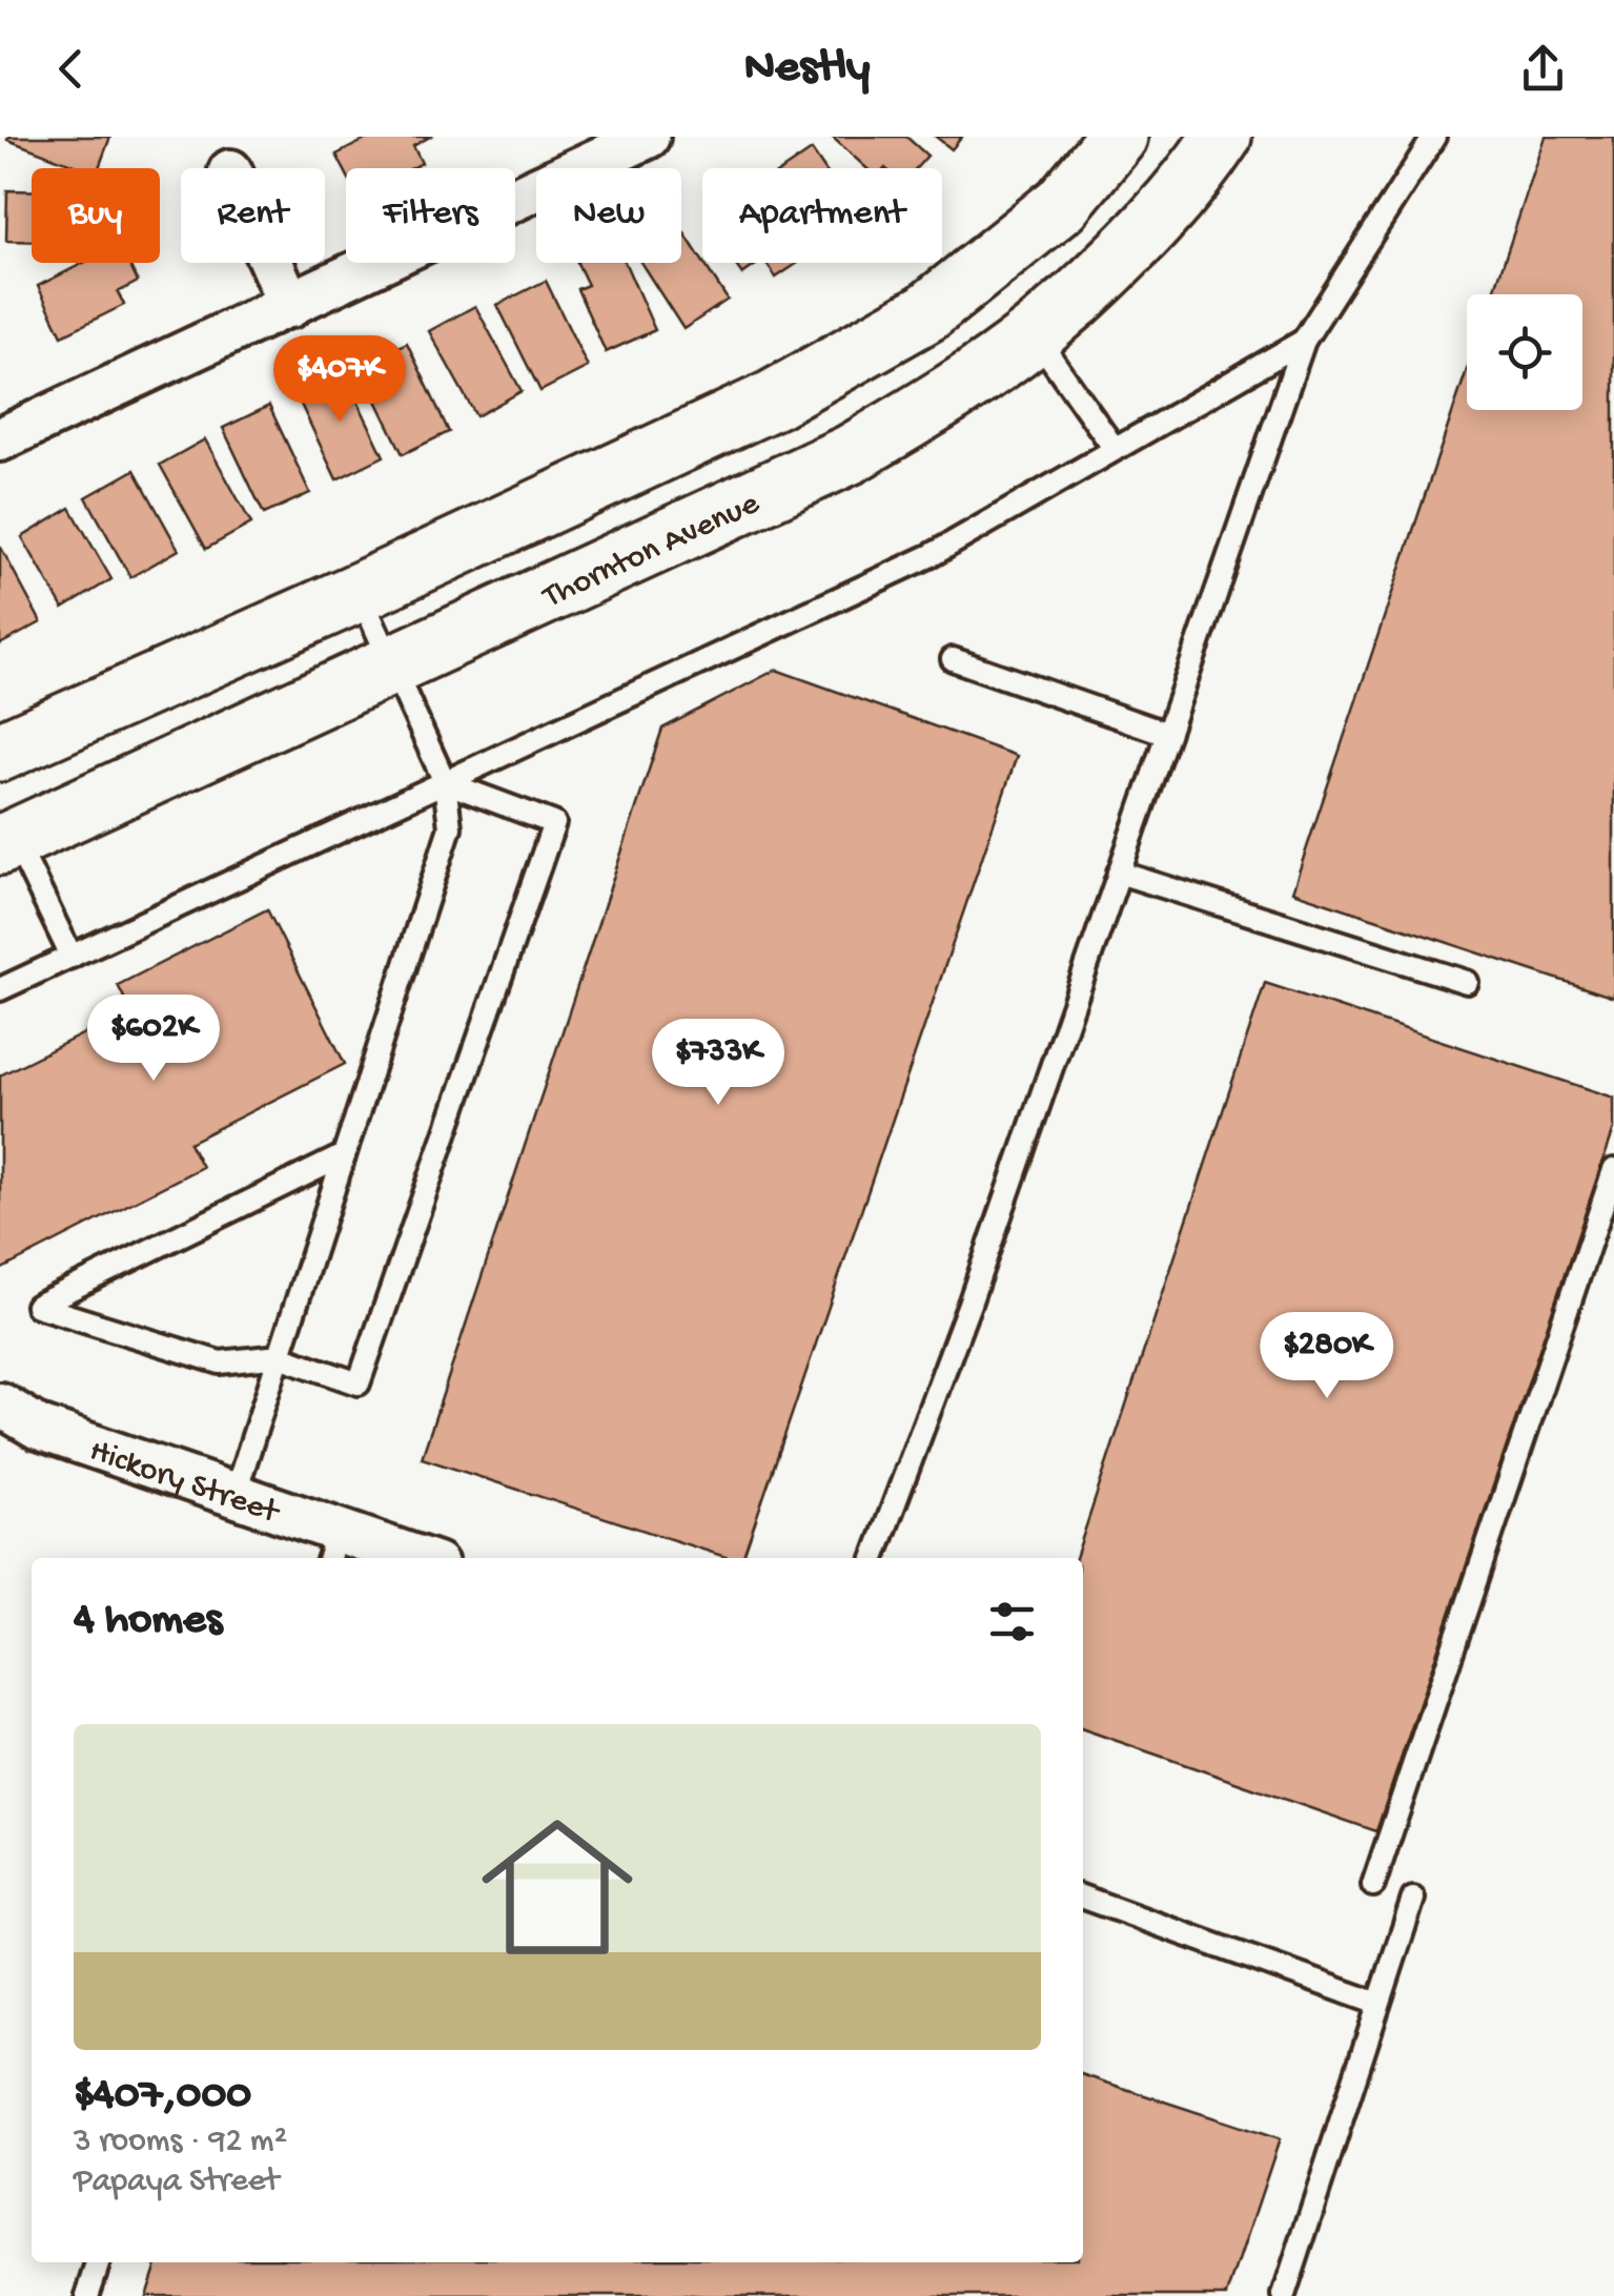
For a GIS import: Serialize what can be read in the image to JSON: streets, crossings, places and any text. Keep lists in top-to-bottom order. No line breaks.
{"streets":{"main road":["Thornton Avenue"],"street":["Hickory Street"]},"page":{"header":"Nestly","chip":["Buy","Rent","Filters","New","Apartment"],"price":["$407K","$602K","$733K","$280K"],"heading":"4 homes","list":[{"name":"$407,000","note":"3 rooms · 92 m² · Papaya Street"}]}}
